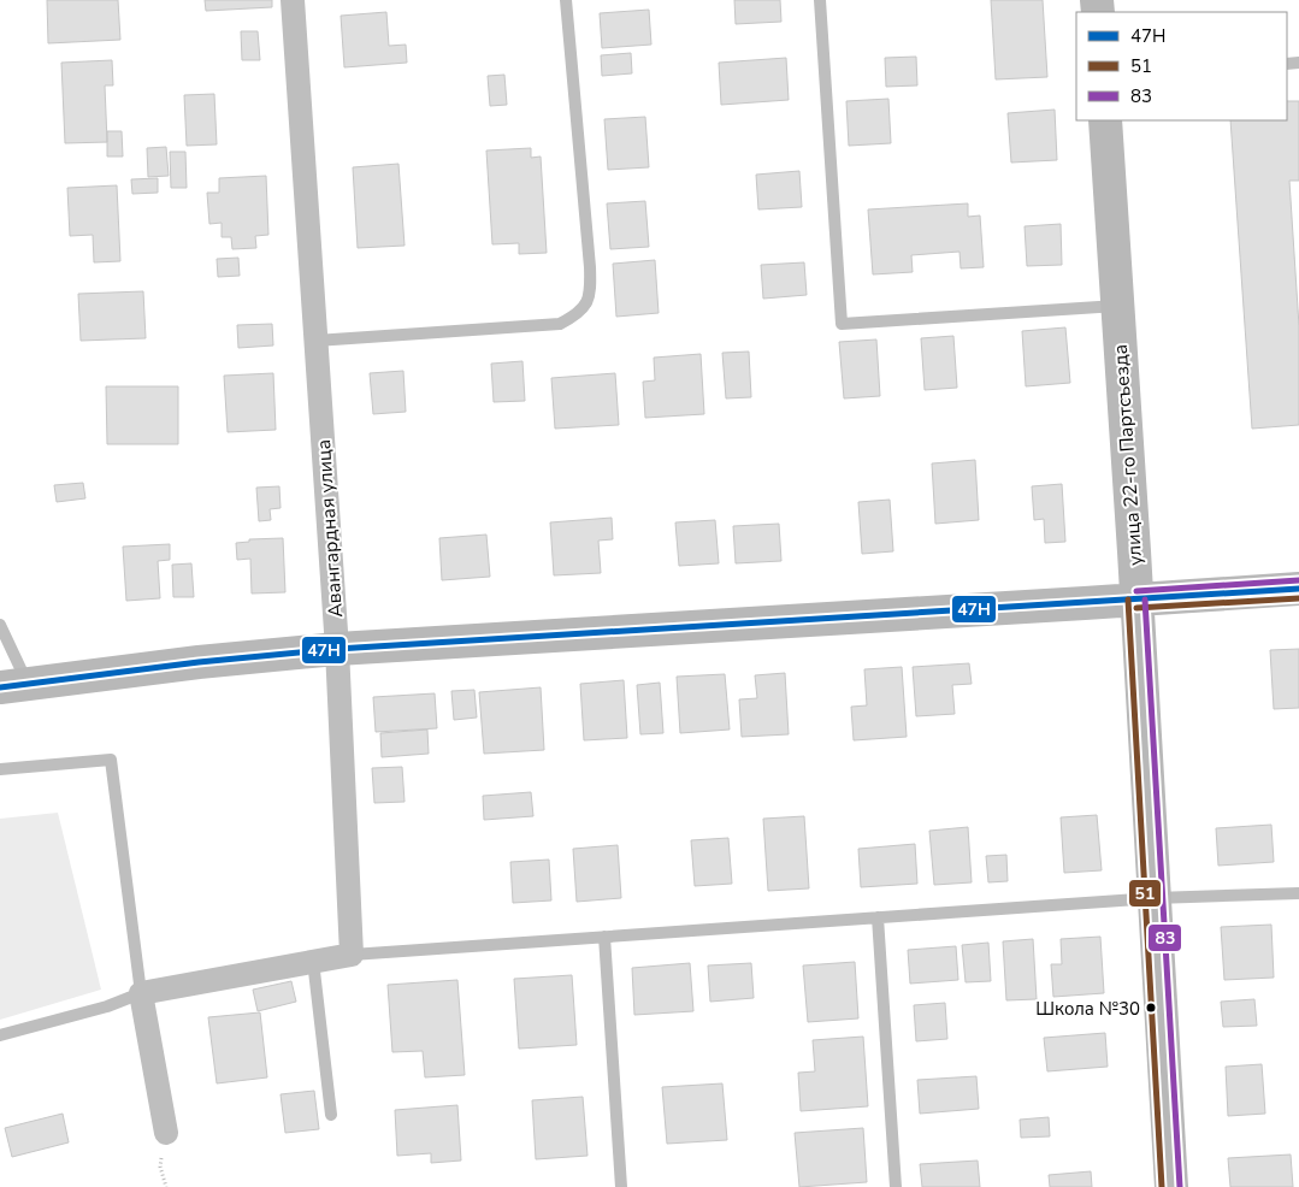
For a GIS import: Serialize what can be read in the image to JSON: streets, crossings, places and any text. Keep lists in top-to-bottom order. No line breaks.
{"streets":{"main road":["улица 22-го Партсъезда"],"street":["Авангардная улица"]},"places":["Школа №30"],"lines":["transit line 83","transit line 47Н","transit line 51"],"legend":["47Н","51","83"]}
